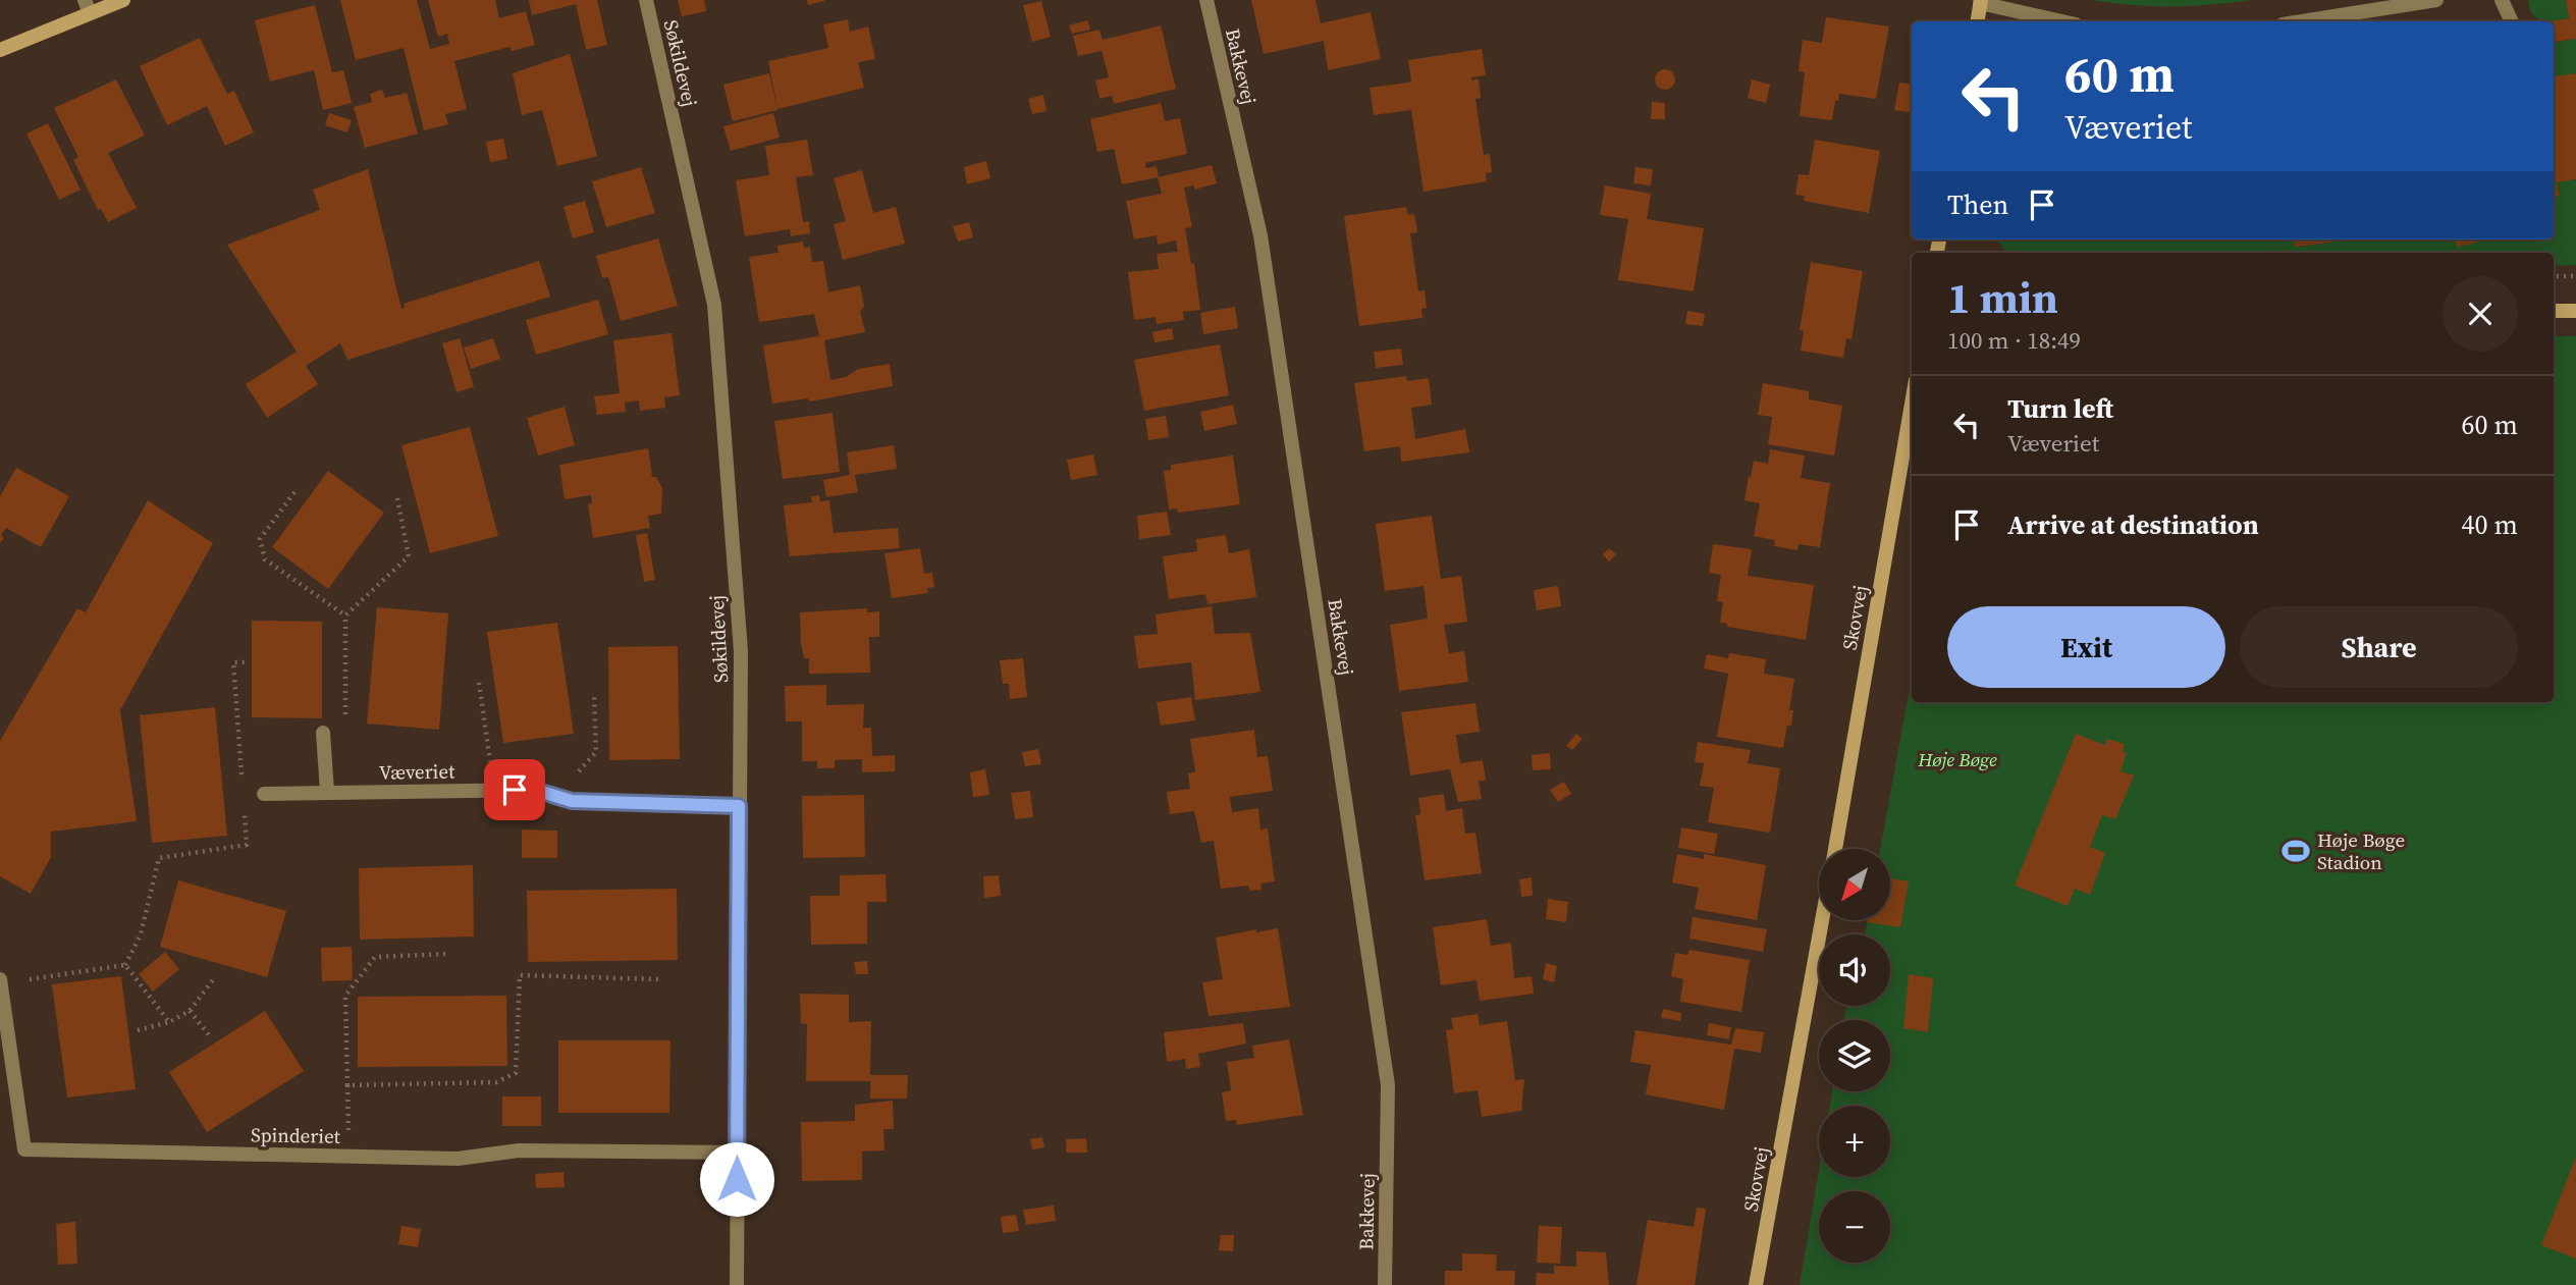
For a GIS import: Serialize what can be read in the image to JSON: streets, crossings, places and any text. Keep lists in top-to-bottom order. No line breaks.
{"streets":{"street":["Søkildevej","Bakkevej","Skovvej","Væveriet","Spinderiet"]},"crossings":[["Søkildevej","Væveriet"],["Søkildevej","Spinderiet"]],"parks":["Høje Bøge"],"places":{"sports":["Høje Bøge Stadion"]},"north":"bottom left","page":{"turn":["60 m","Væveriet"],"then":"Then","heading":["1 min","100 m · 18:49"],"list":[{"name":"Turn left","note":"Væveriet","value":"60 m"},{"name":"Arrive at destination","value":"40 m"}],"buttons":["Exit","Share"],"map_buttons":["+","−"]}}
